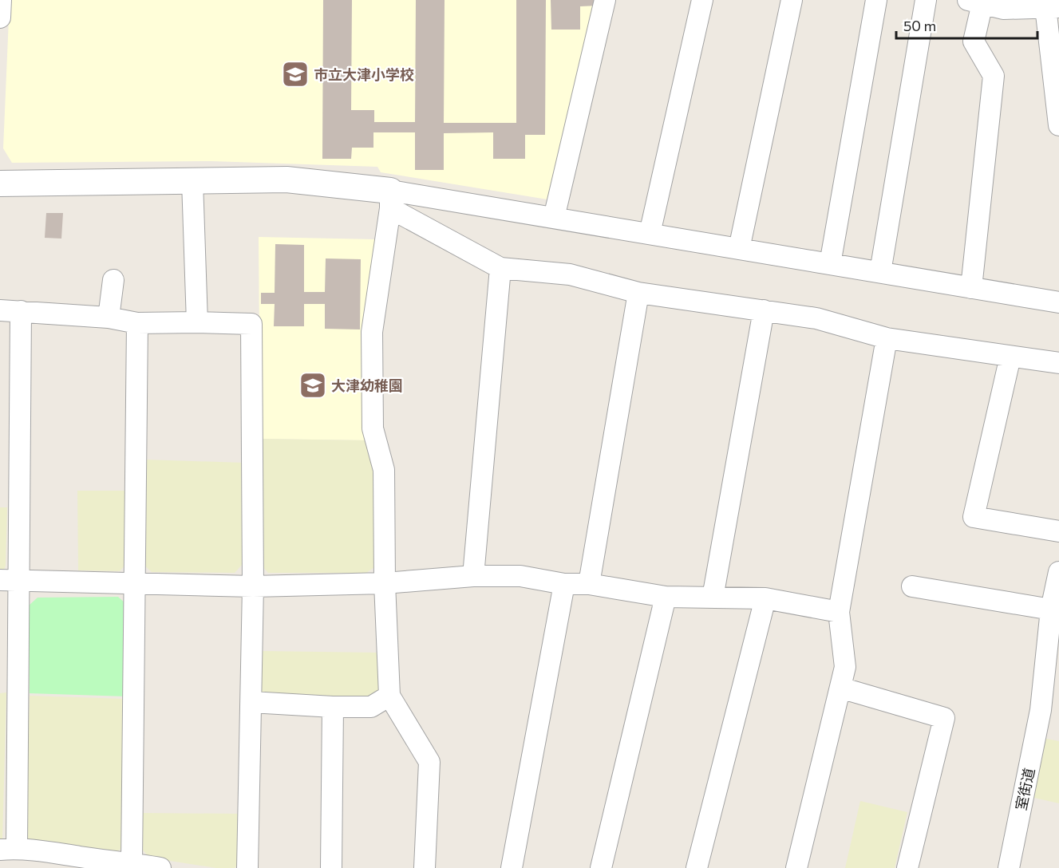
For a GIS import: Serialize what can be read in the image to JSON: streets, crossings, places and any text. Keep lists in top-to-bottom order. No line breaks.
{"streets":{"street":["室街道"]},"places":{"school or university":["市立大津小学校","大津幼稚園"]},"scale_bar":"50 m"}
